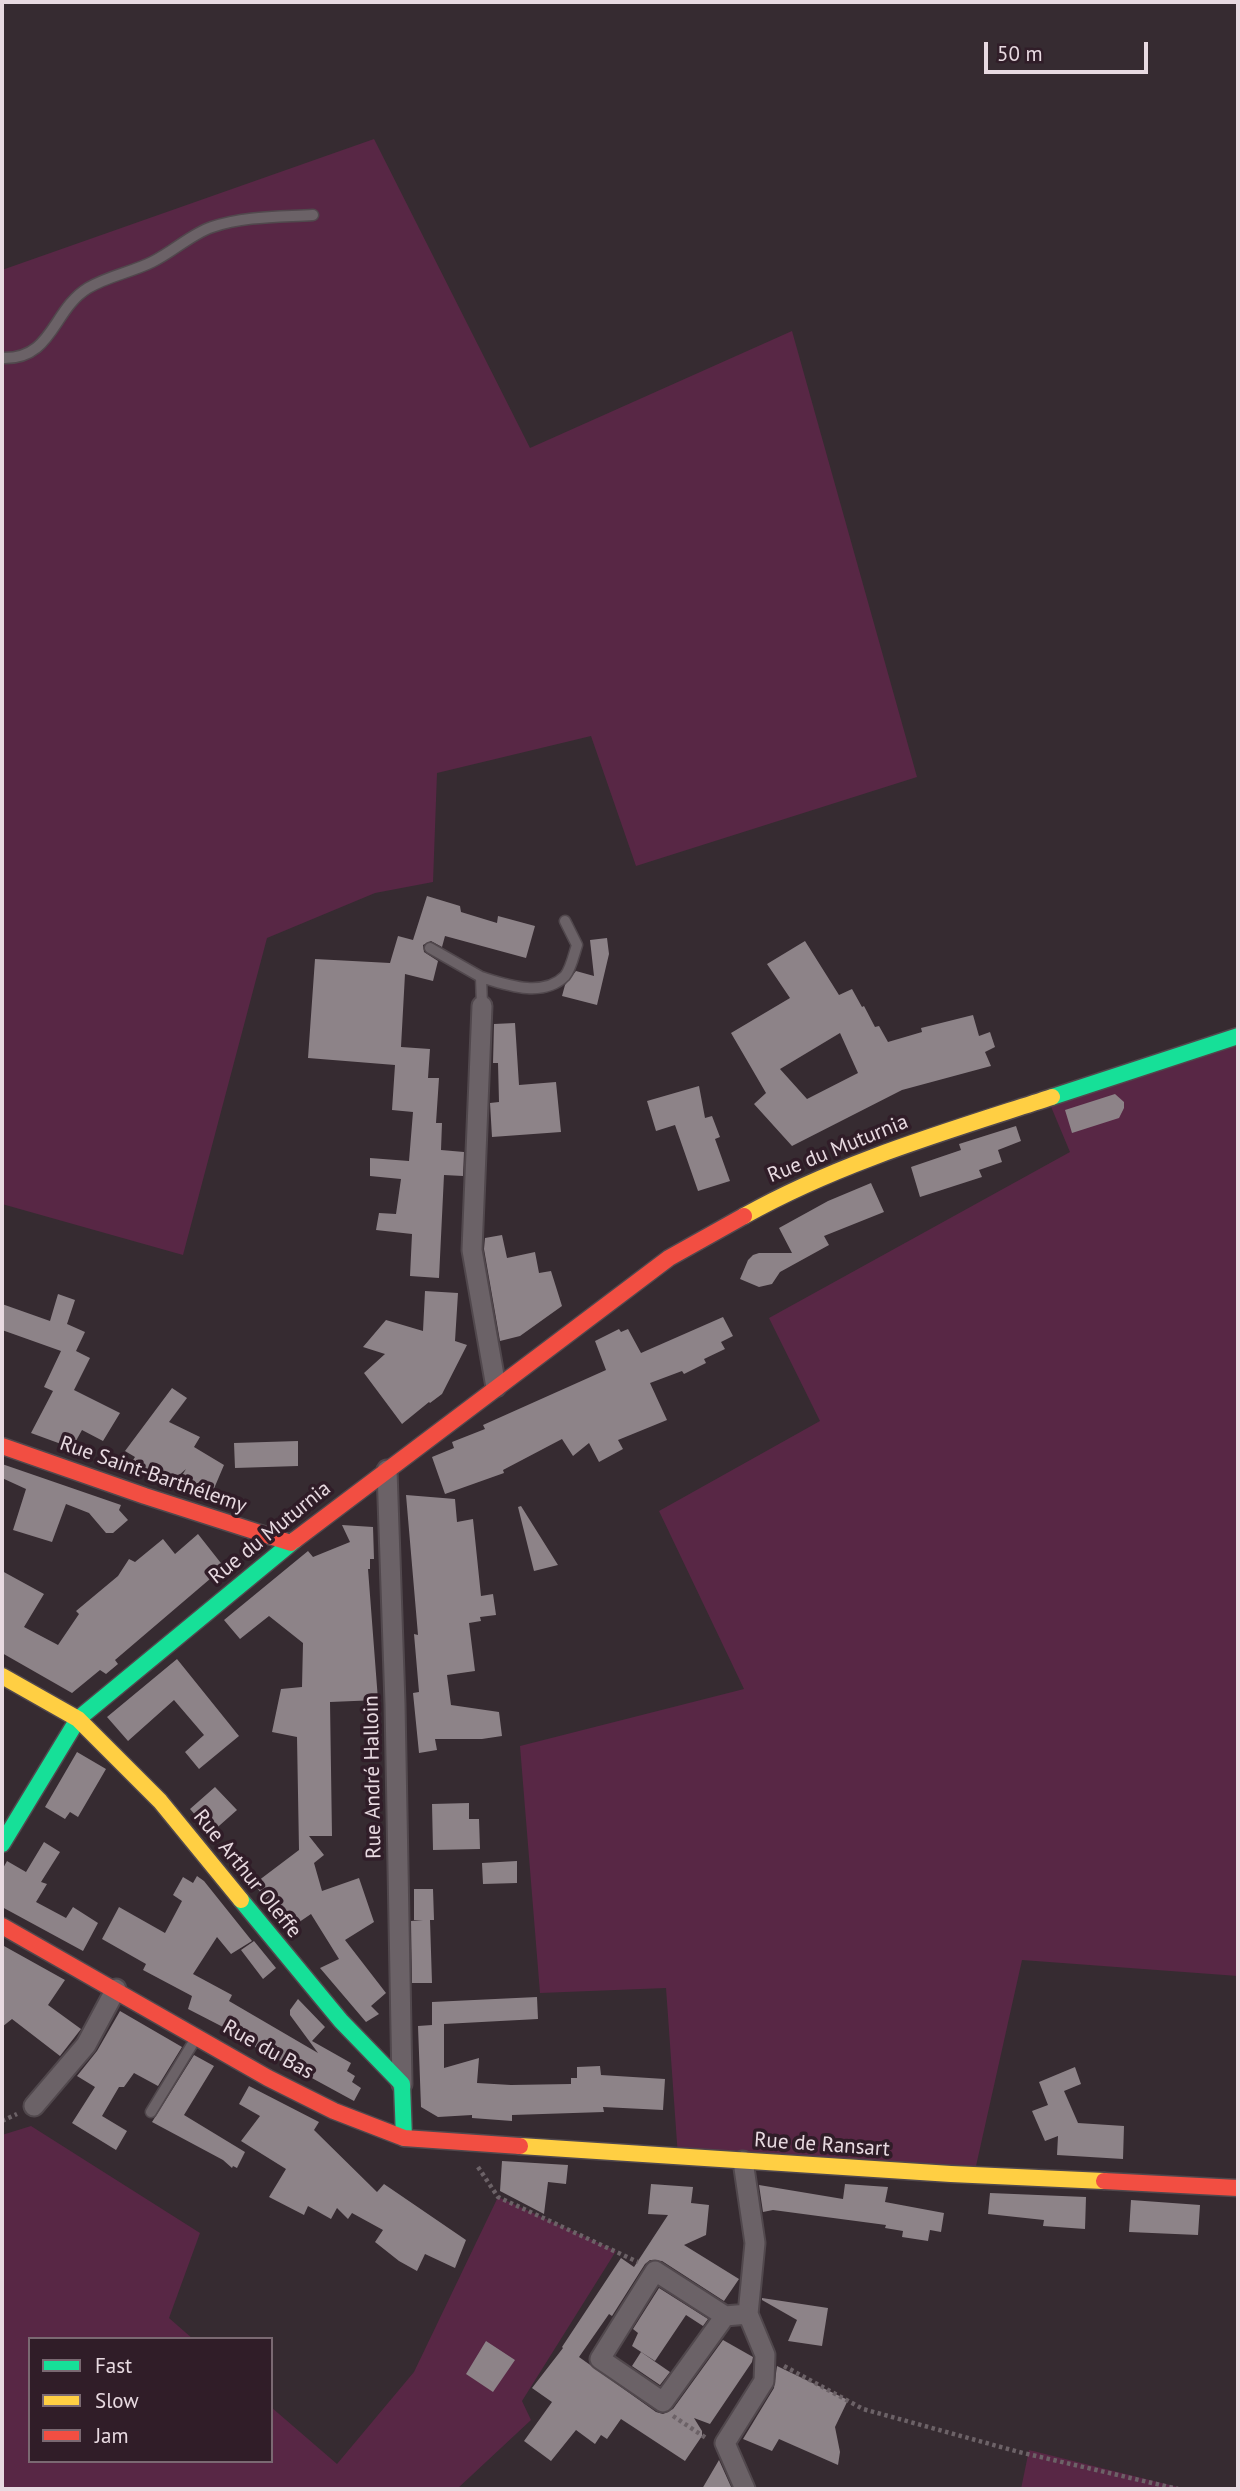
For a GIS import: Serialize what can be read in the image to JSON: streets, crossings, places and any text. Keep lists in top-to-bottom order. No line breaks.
{"streets":{"street":["Rue du Muturnia","Rue Saint-Barthélemy","Rue André Halloin","Rue Arthur Oleffe","Rue du Bas","Rue de Ransart"]},"crossings":[["Rue du Muturnia","Rue Saint-Barthélemy"],["Rue du Muturnia","Rue André Halloin"],["Rue du Muturnia","Rue Arthur Oleffe"],["Rue André Halloin","Rue Arthur Oleffe"],["Rue du Bas","Rue de Ransart"]],"legend":["Fast","Slow","Jam"],"scale_bar":"50 m"}
